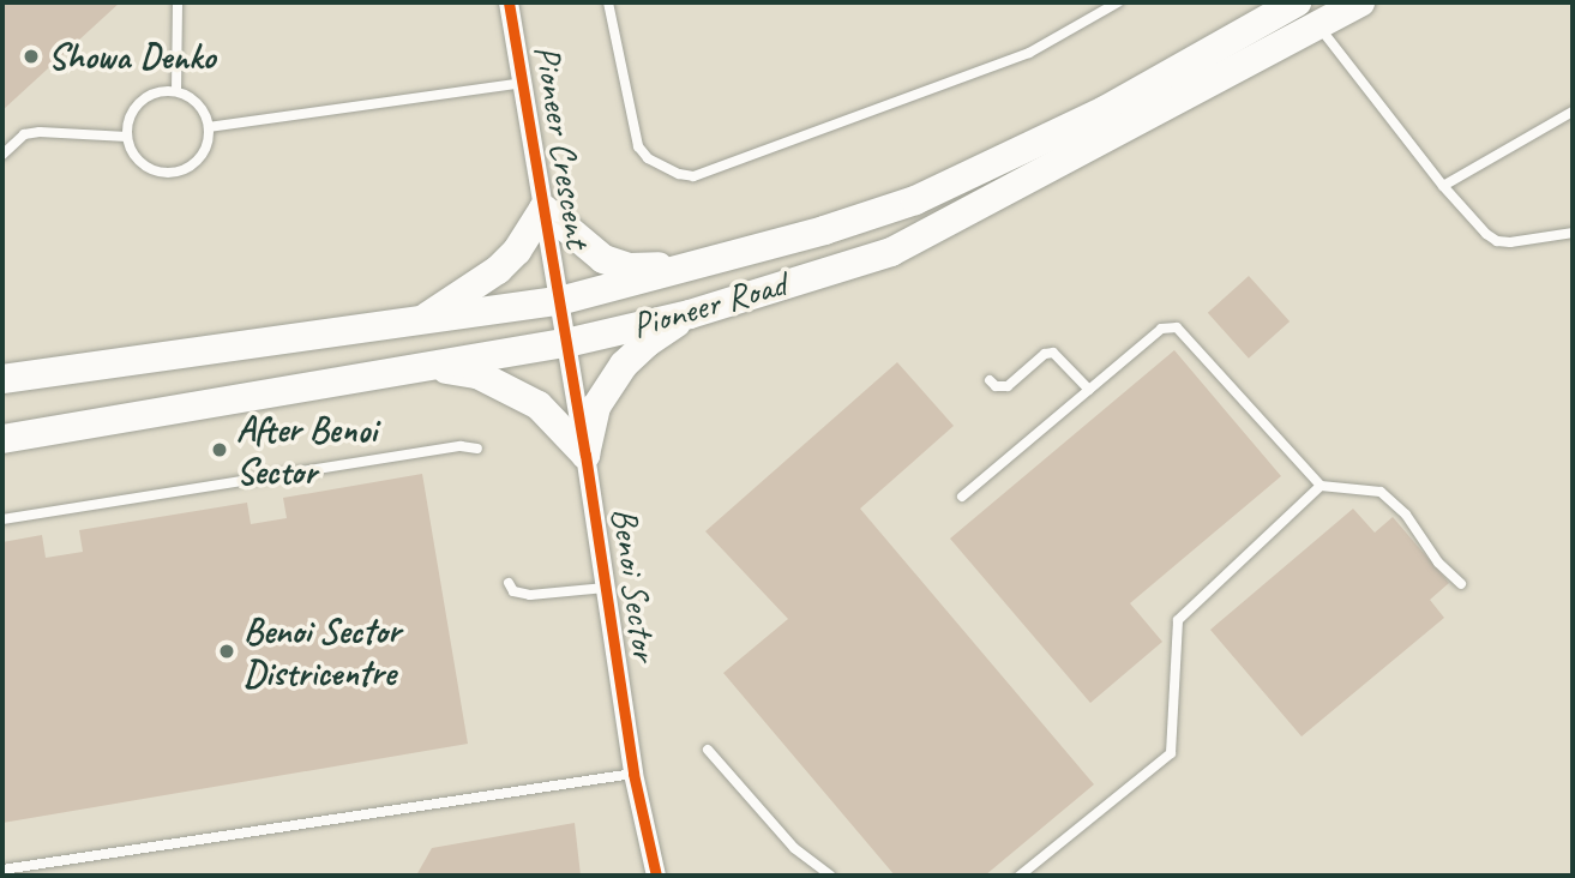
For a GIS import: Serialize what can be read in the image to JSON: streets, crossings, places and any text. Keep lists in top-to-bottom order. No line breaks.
{"streets":{"main road":["Pioneer Road"],"street":["Pioneer Crescent","Benoi Sector"]},"crossings":[["Pioneer Crescent","Pioneer Road"],["Pioneer Crescent","Benoi Sector"],["Pioneer Road","Benoi Sector"]],"places":["Showa Denko","After Benoi Sector","Benoi Sector Districentre"]}
